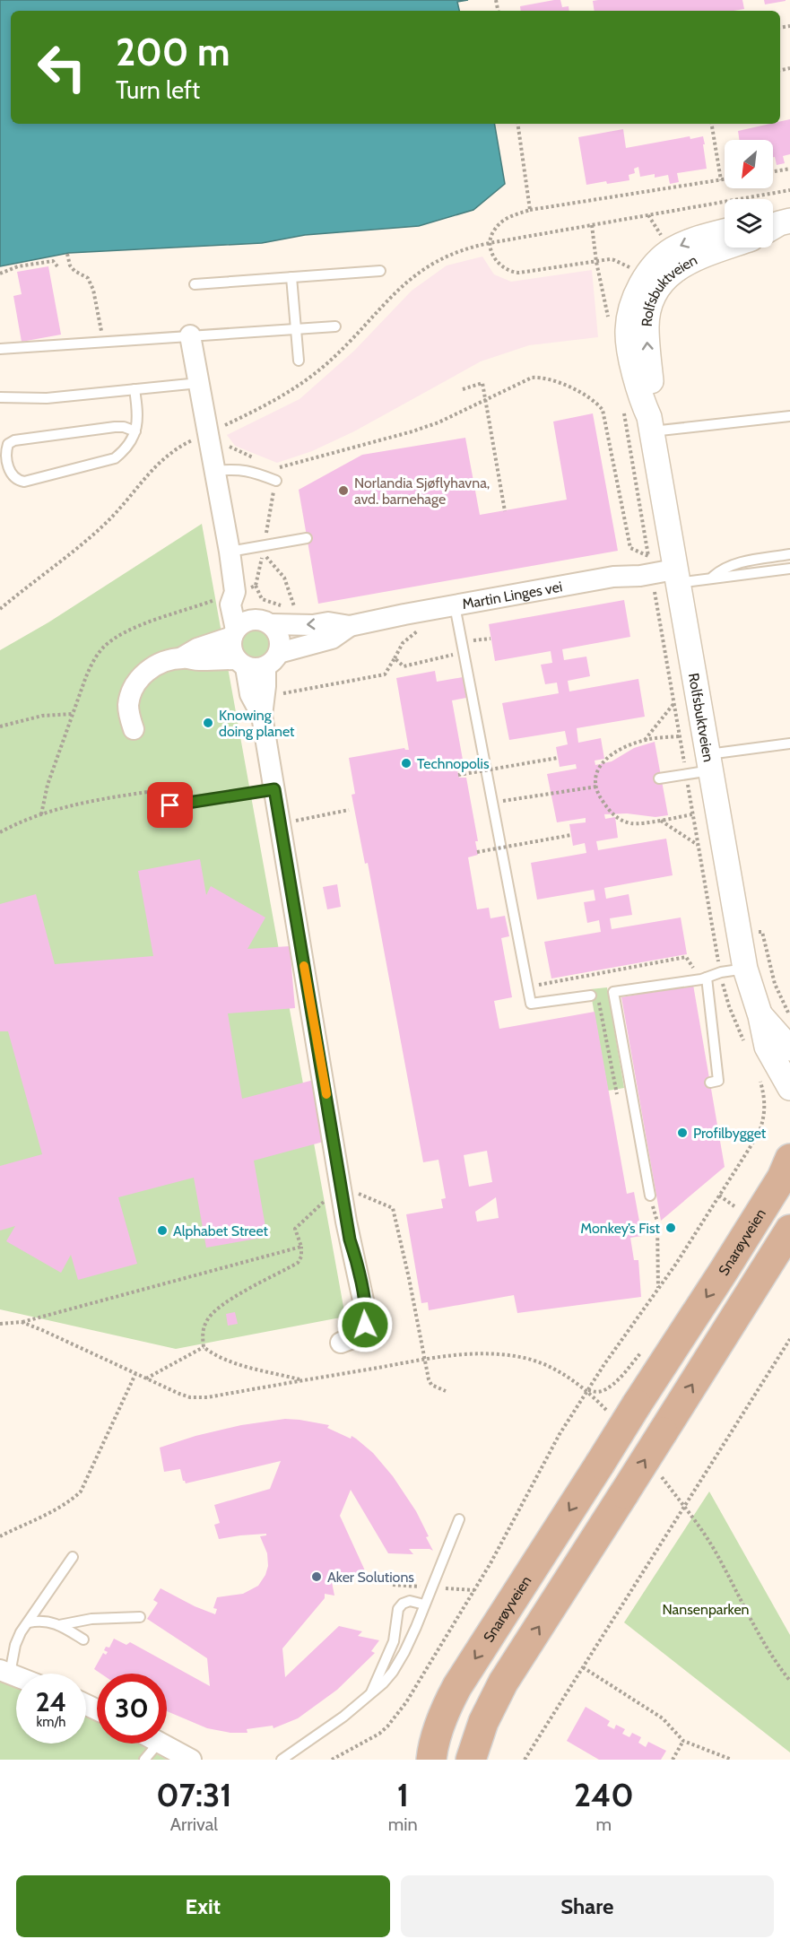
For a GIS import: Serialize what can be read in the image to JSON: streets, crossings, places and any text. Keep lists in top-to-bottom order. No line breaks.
{"streets":{"main road":["Snarøyveien"],"street":["Rolfsbuktveien","Martin Linges vei"]},"crossings":[["Rolfsbuktveien","Martin Linges vei"]],"parks":["Nansenparken"],"places":["Norlandia Sjøflyhavna, avd. barnehage","Knowing doing planet","Technopolis","Profilbygget","Monkey’s Fist","Alphabet Street","Aker Solutions"],"north":"bottom left","page":{"turn":["200 m","Turn left"],"speed":"24 km/h","limit":"30","eta":["07:31","Arrival","1","min","240","m"],"buttons":["Exit","Share"]}}
